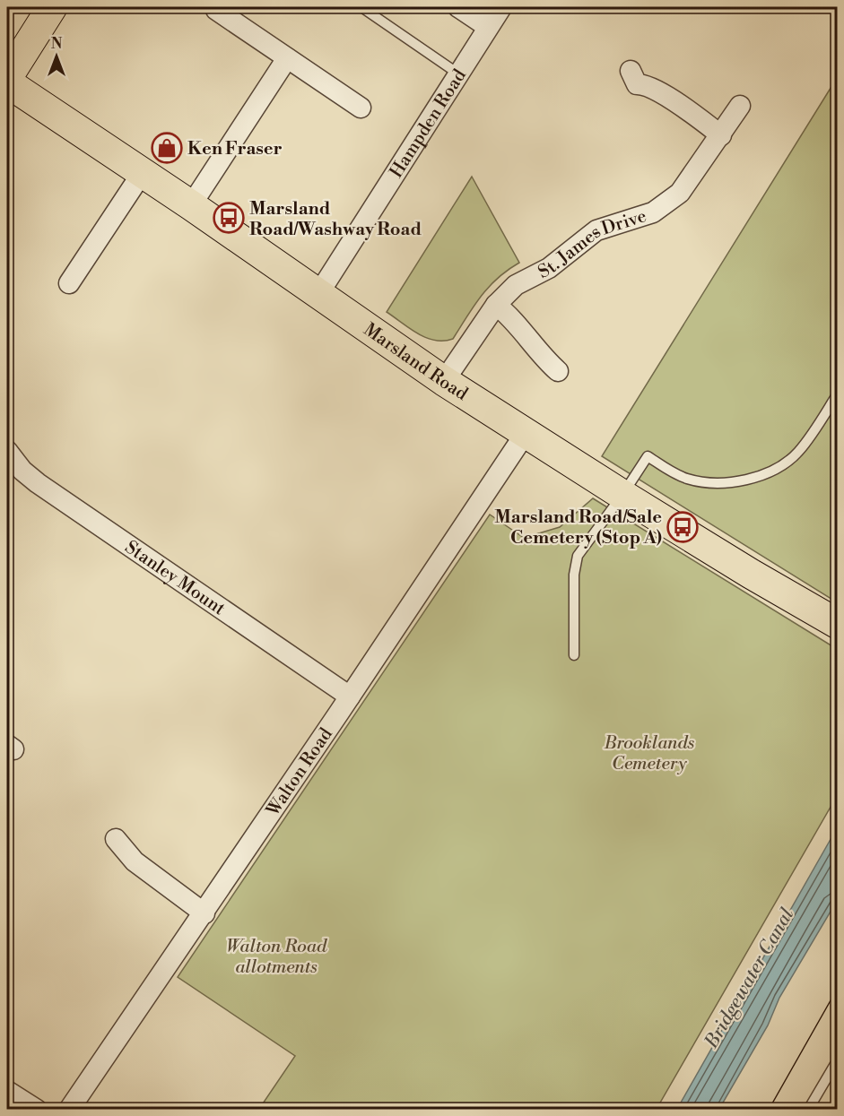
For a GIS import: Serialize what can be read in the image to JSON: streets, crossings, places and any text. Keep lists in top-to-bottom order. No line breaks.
{"streets":{"main road":["Marsland Road"],"street":["Hampden Road","St. James Drive","Stanley Mount","Walton Road"]},"crossings":[["Hampden Road","Marsland Road"],["St. James Drive","Marsland Road"],["Marsland Road","Walton Road"],["Stanley Mount","Walton Road"]],"water":["Bridgewater Canal"],"parks":["Brooklands Cemetery","Walton Road allotments"],"places":{"shop":["Ken Fraser"],"bus stop":["Marsland Road/Washway Road","Marsland Road/Sale Cemetery (Stop A)"]},"north":"top"}
